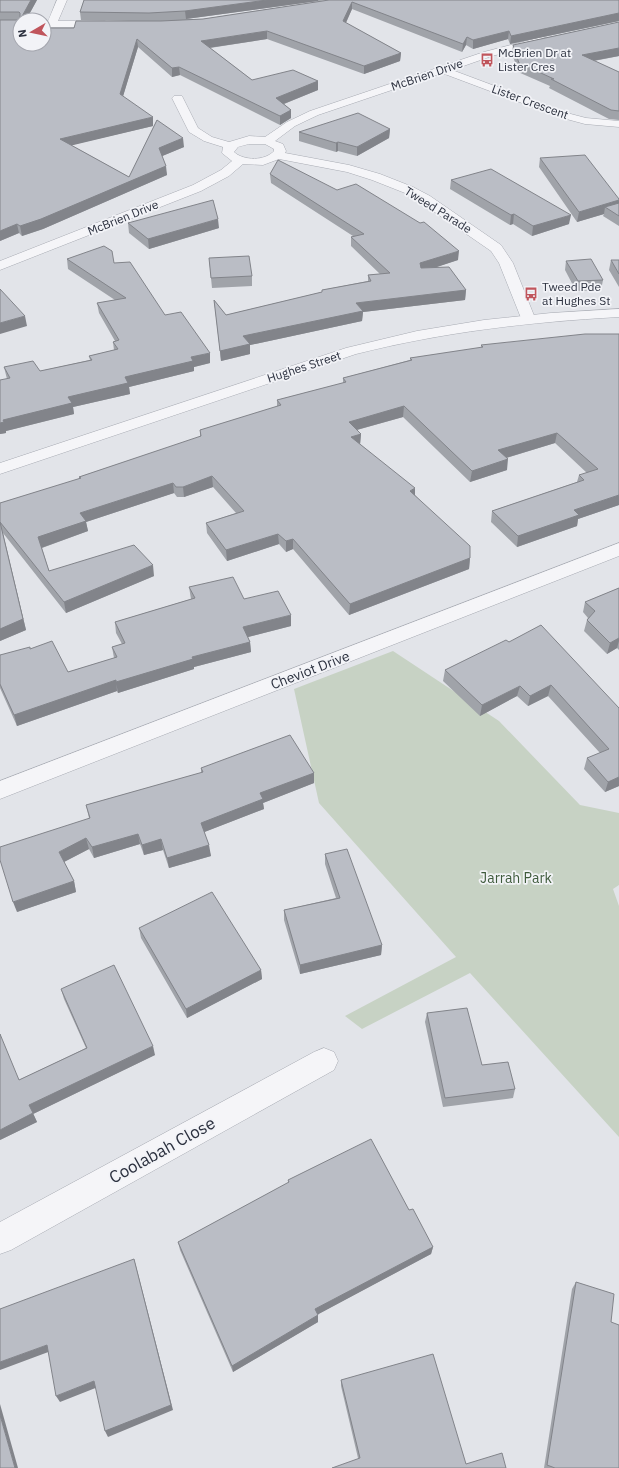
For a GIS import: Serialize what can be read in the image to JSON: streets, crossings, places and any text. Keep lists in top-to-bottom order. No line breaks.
{"streets":{"street":["McBrien Drive","Lister Crescent","Tweed Parade","Hughes Street","Cheviot Drive","Coolabah Close"]},"crossings":[["McBrien Drive","Lister Crescent"],["Tweed Parade","Hughes Street"]],"parks":["Jarrah Park"],"places":{"bus stop":["McBrien Dr at Lister Cres","Tweed Pde at Hughes St"]},"north":"left"}
